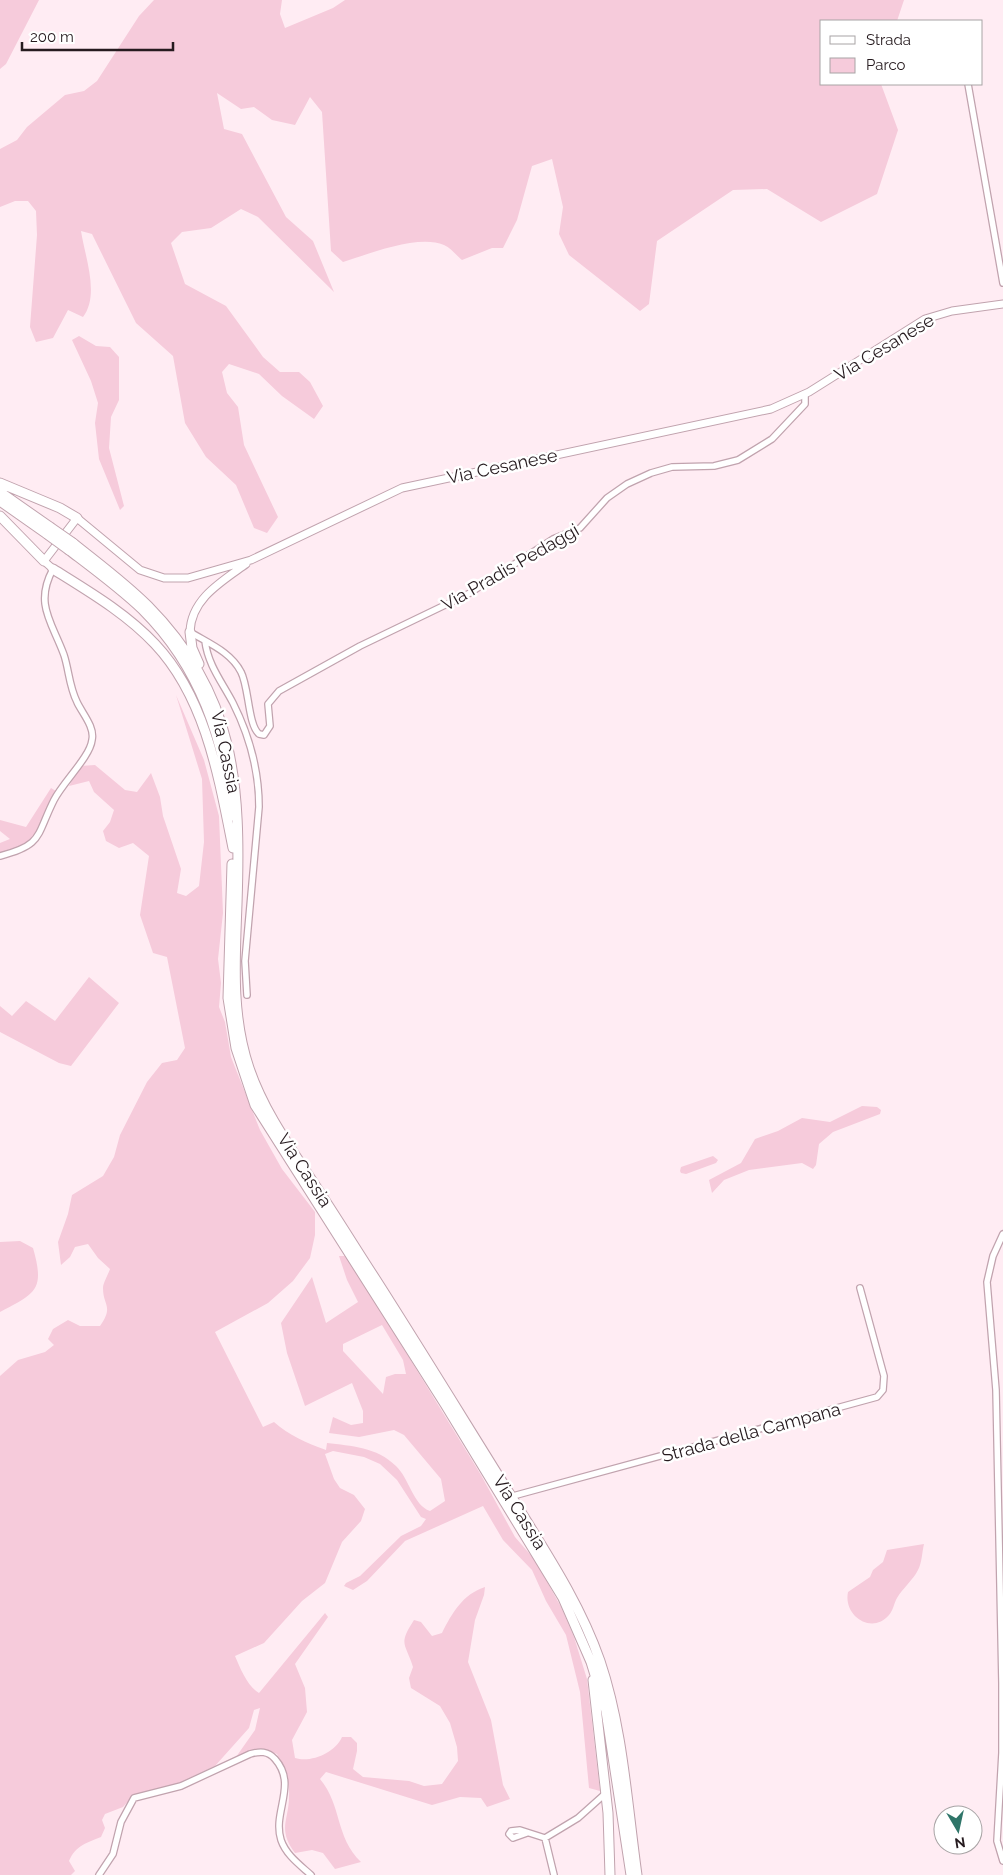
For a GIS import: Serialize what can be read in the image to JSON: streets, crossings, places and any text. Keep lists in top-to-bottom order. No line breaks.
{"streets":{"highway":["Via Cassia"],"street":["Via Cesanese","Via Pradis Pedaggi","Strada della Campana"]},"crossings":[["Via Cesanese","Via Pradis Pedaggi"]],"legend":["Strada","Parco"],"scale_bar":"200 m","north":"bottom"}
